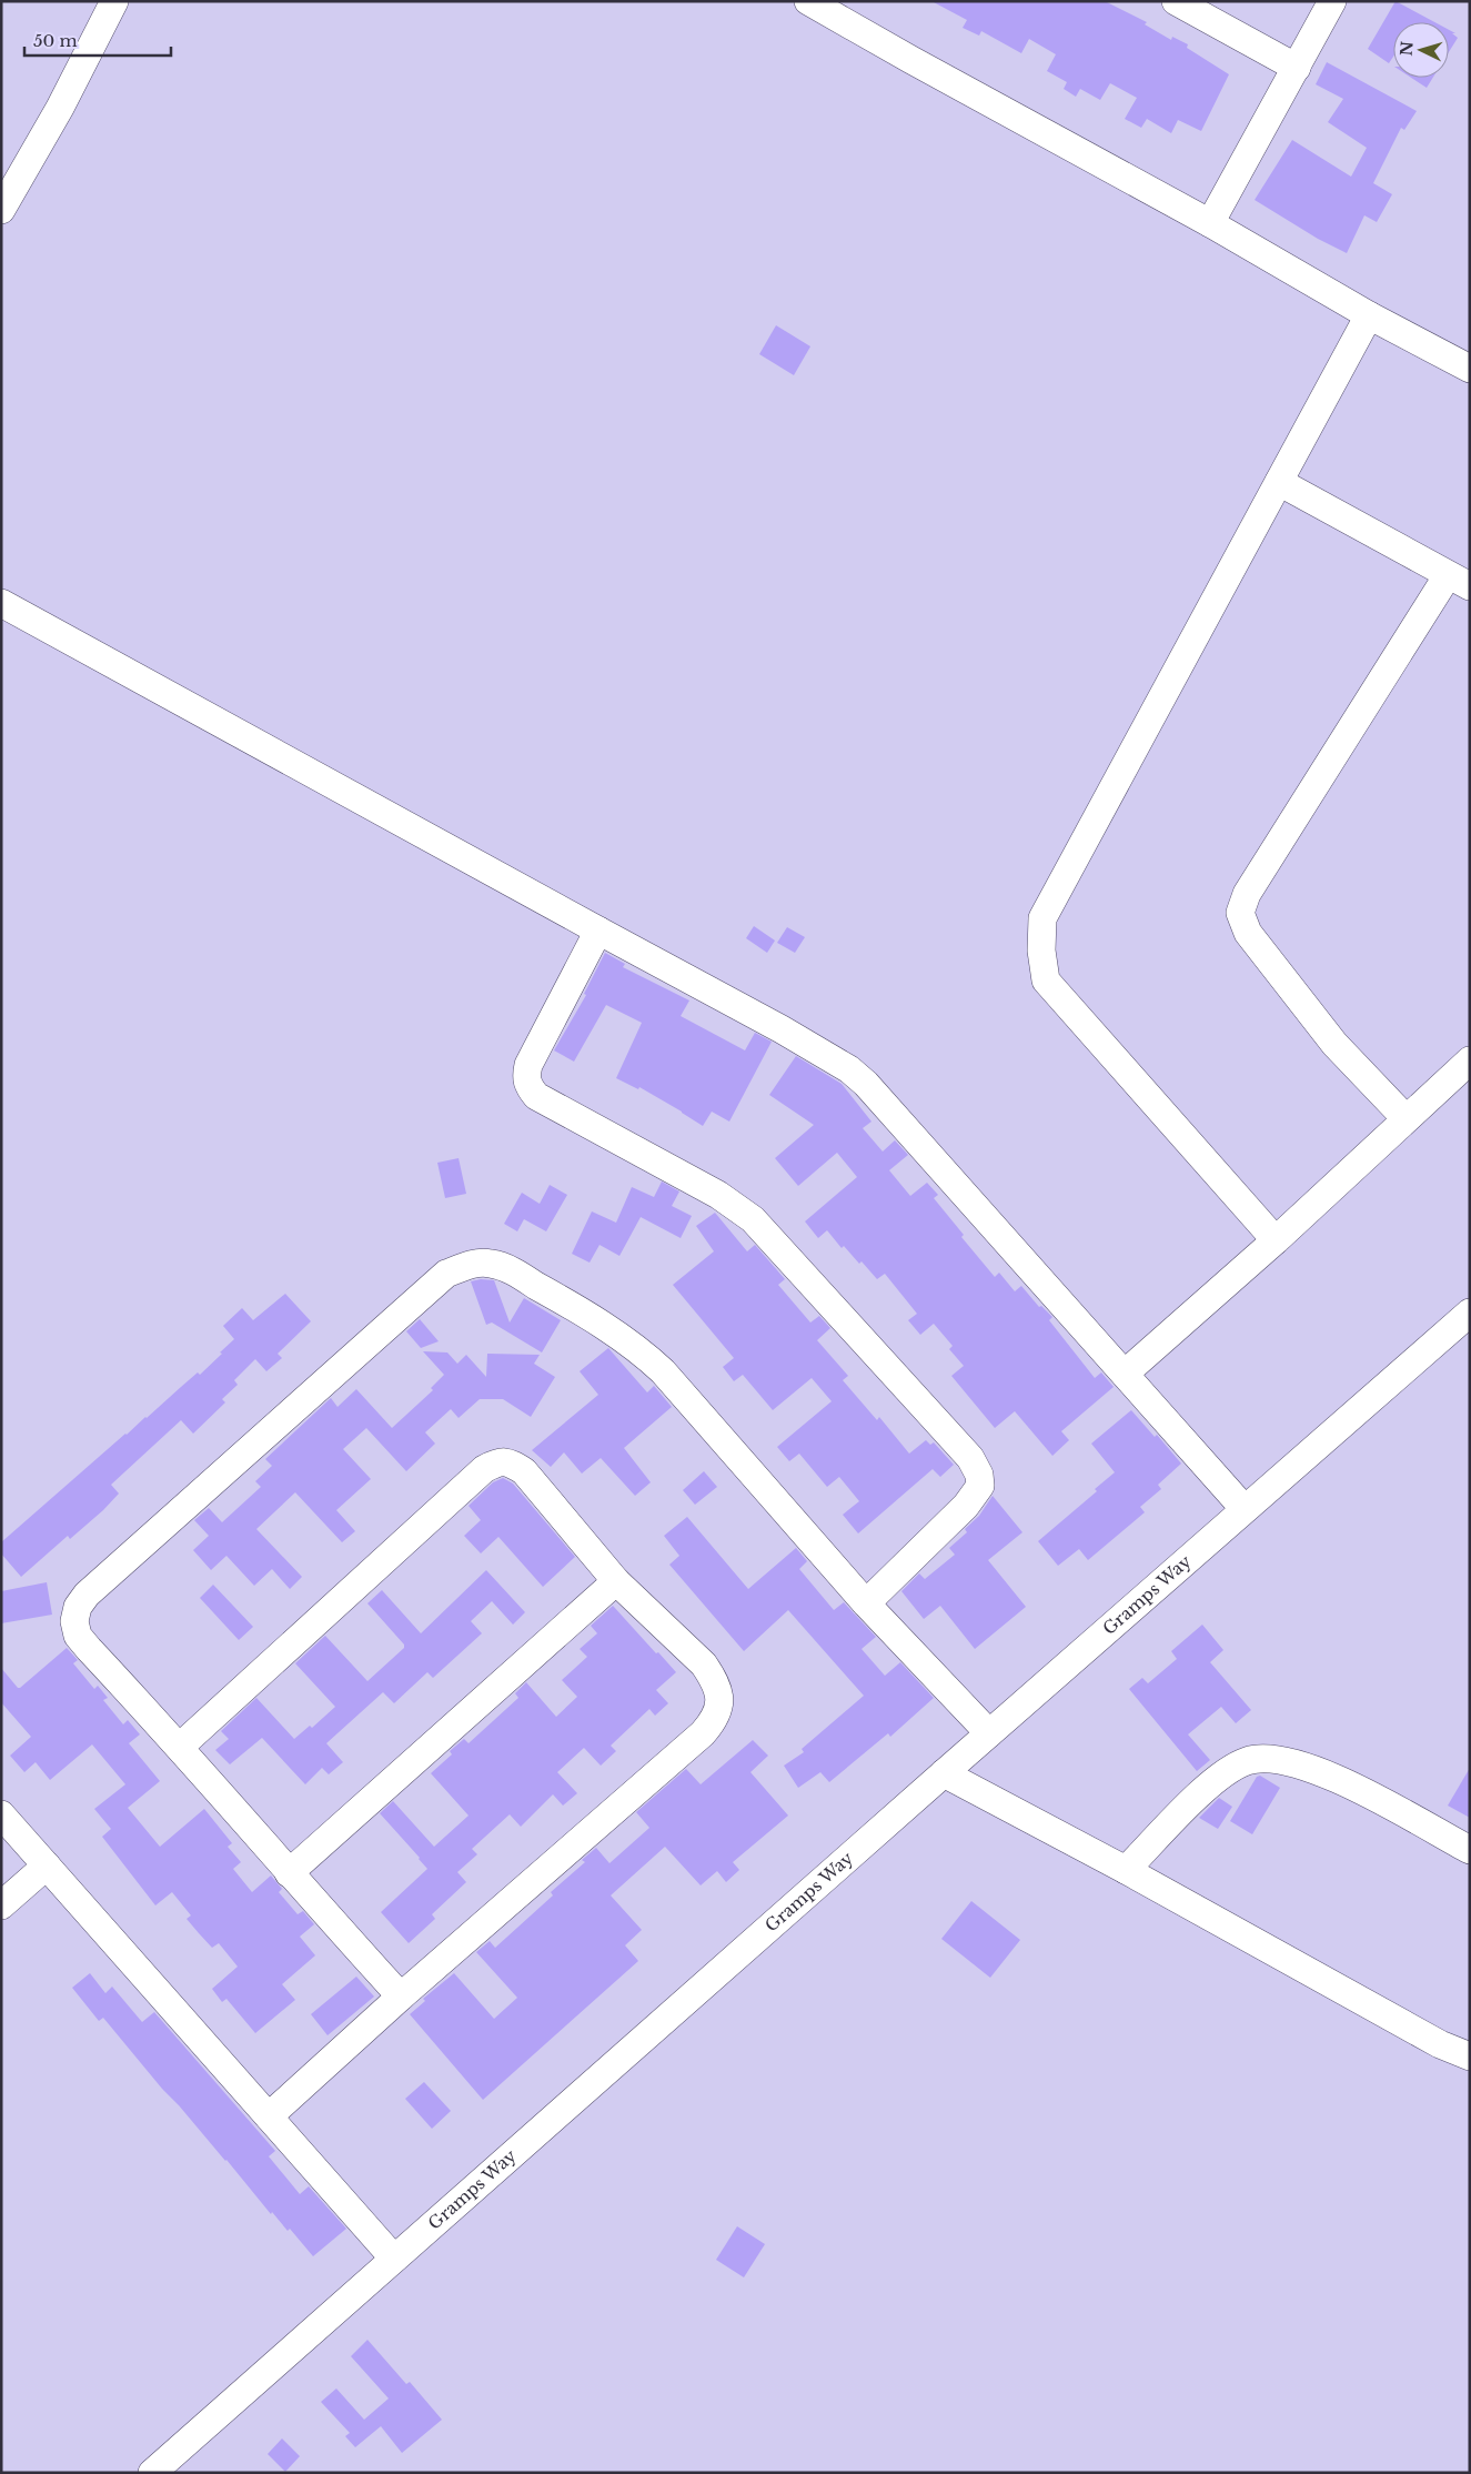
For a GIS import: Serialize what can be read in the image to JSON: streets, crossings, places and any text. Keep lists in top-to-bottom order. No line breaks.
{"streets":{"street":["Gramps Way"]},"scale_bar":"50 m","north":"left"}
